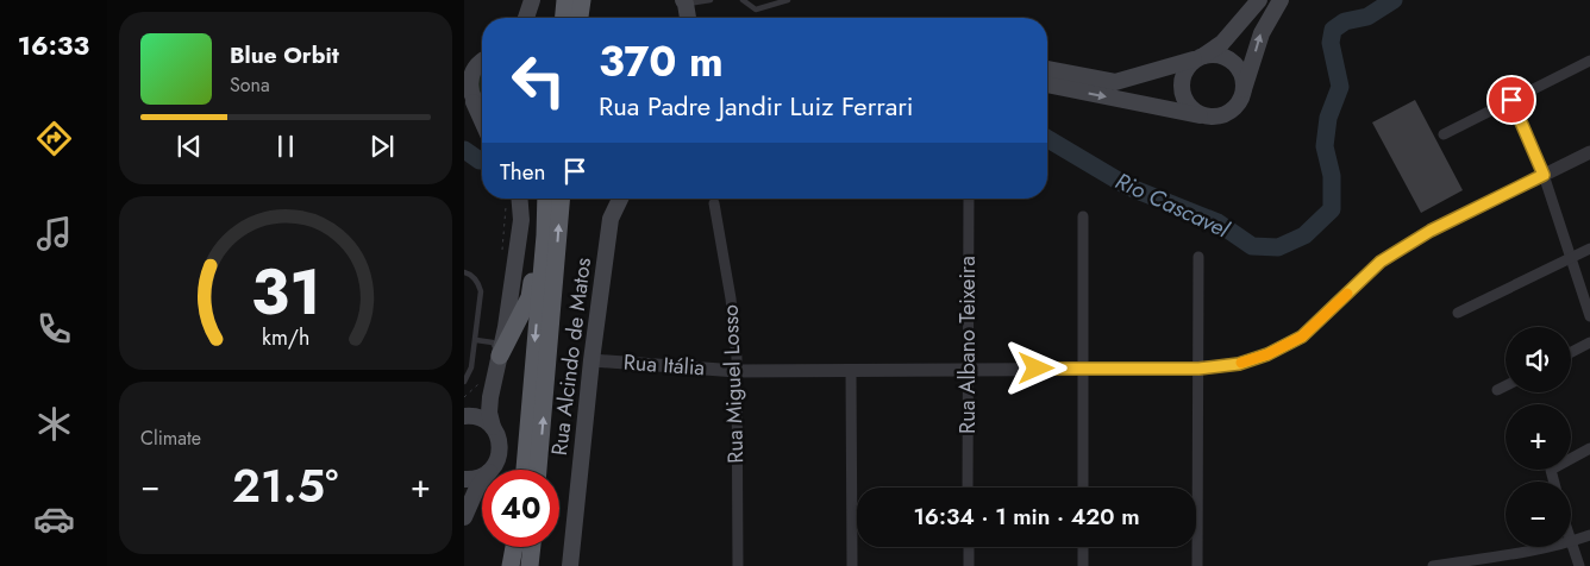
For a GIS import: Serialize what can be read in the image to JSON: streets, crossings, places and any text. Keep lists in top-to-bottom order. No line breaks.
{"streets":{"main road":["Rua Alcindo de Matos"],"street":["Rua Albano Teixeira","Rua Itália","Rua Miguel Losso"]},"crossings":[["Rua Albano Teixeira","Rua Itália"],["Rua Alcindo de Matos","Rua Itália"],["Rua Itália","Rua Miguel Losso"]],"water":["Rio Cascavel"],"page":{"tabs":"16:33","turn":["370 m","Rua Padre Jandir Luiz Ferrari"],"song":["Blue Orbit","Sona"],"then":"Then","map_buttons":["+","−"],"tile":"Climate","heat":["−","21.5°","+"],"limit":"40","trip":"16:34 · 1 min · 420 m","gauge":["31","km/h"]}}
